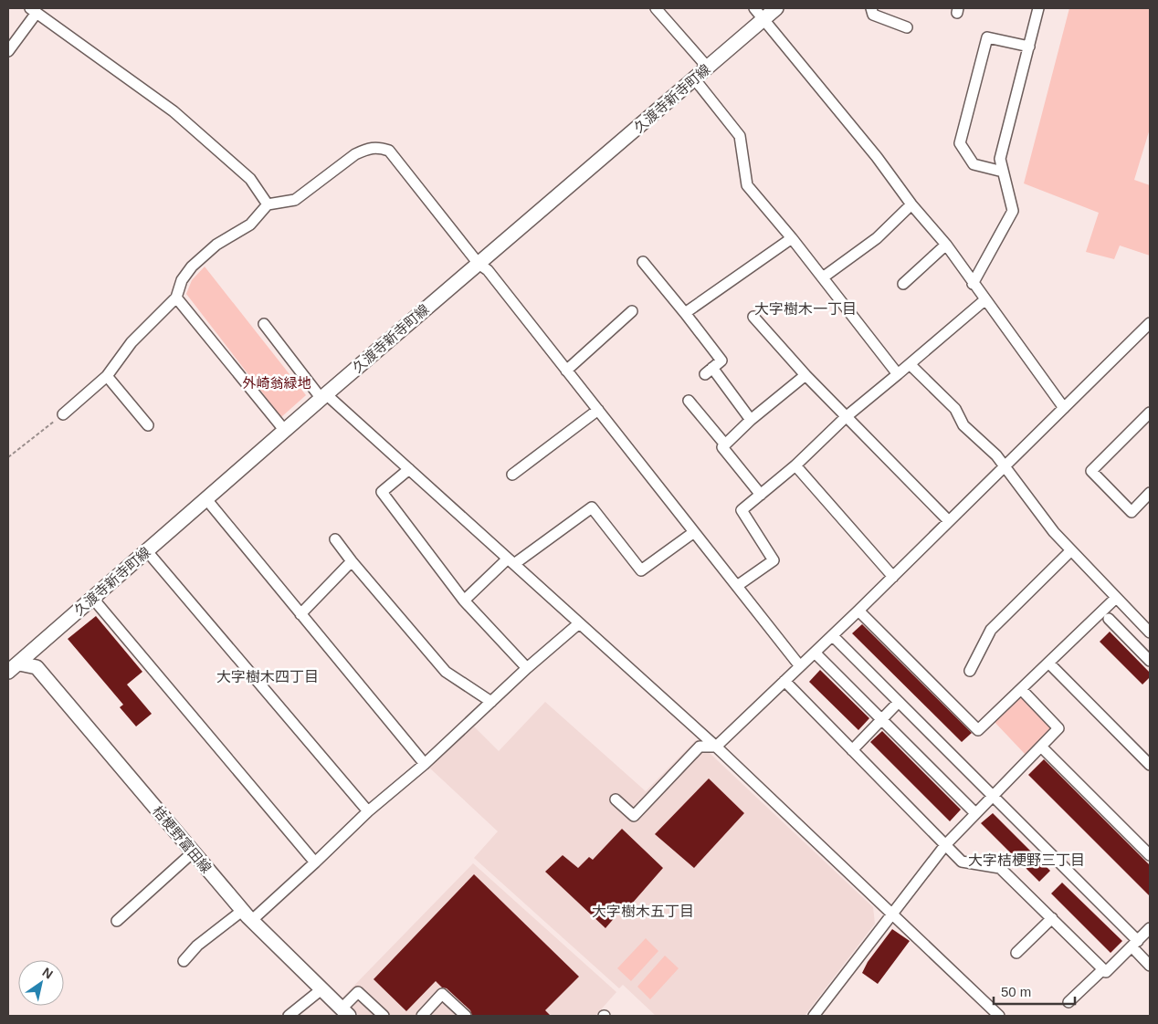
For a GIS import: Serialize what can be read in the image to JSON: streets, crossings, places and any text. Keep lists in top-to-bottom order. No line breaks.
{"streets":{"main road":["久渡寺新寺町線","桔梗野富田線"]},"crossings":[["久渡寺新寺町線","桔梗野富田線"]],"districts":["大字樹木一丁目","大字樹木四丁目","大字桔梗野三丁目","大字樹木五丁目"],"parks":["外崎翁緑地"],"scale_bar":"50 m","north":"top right"}
